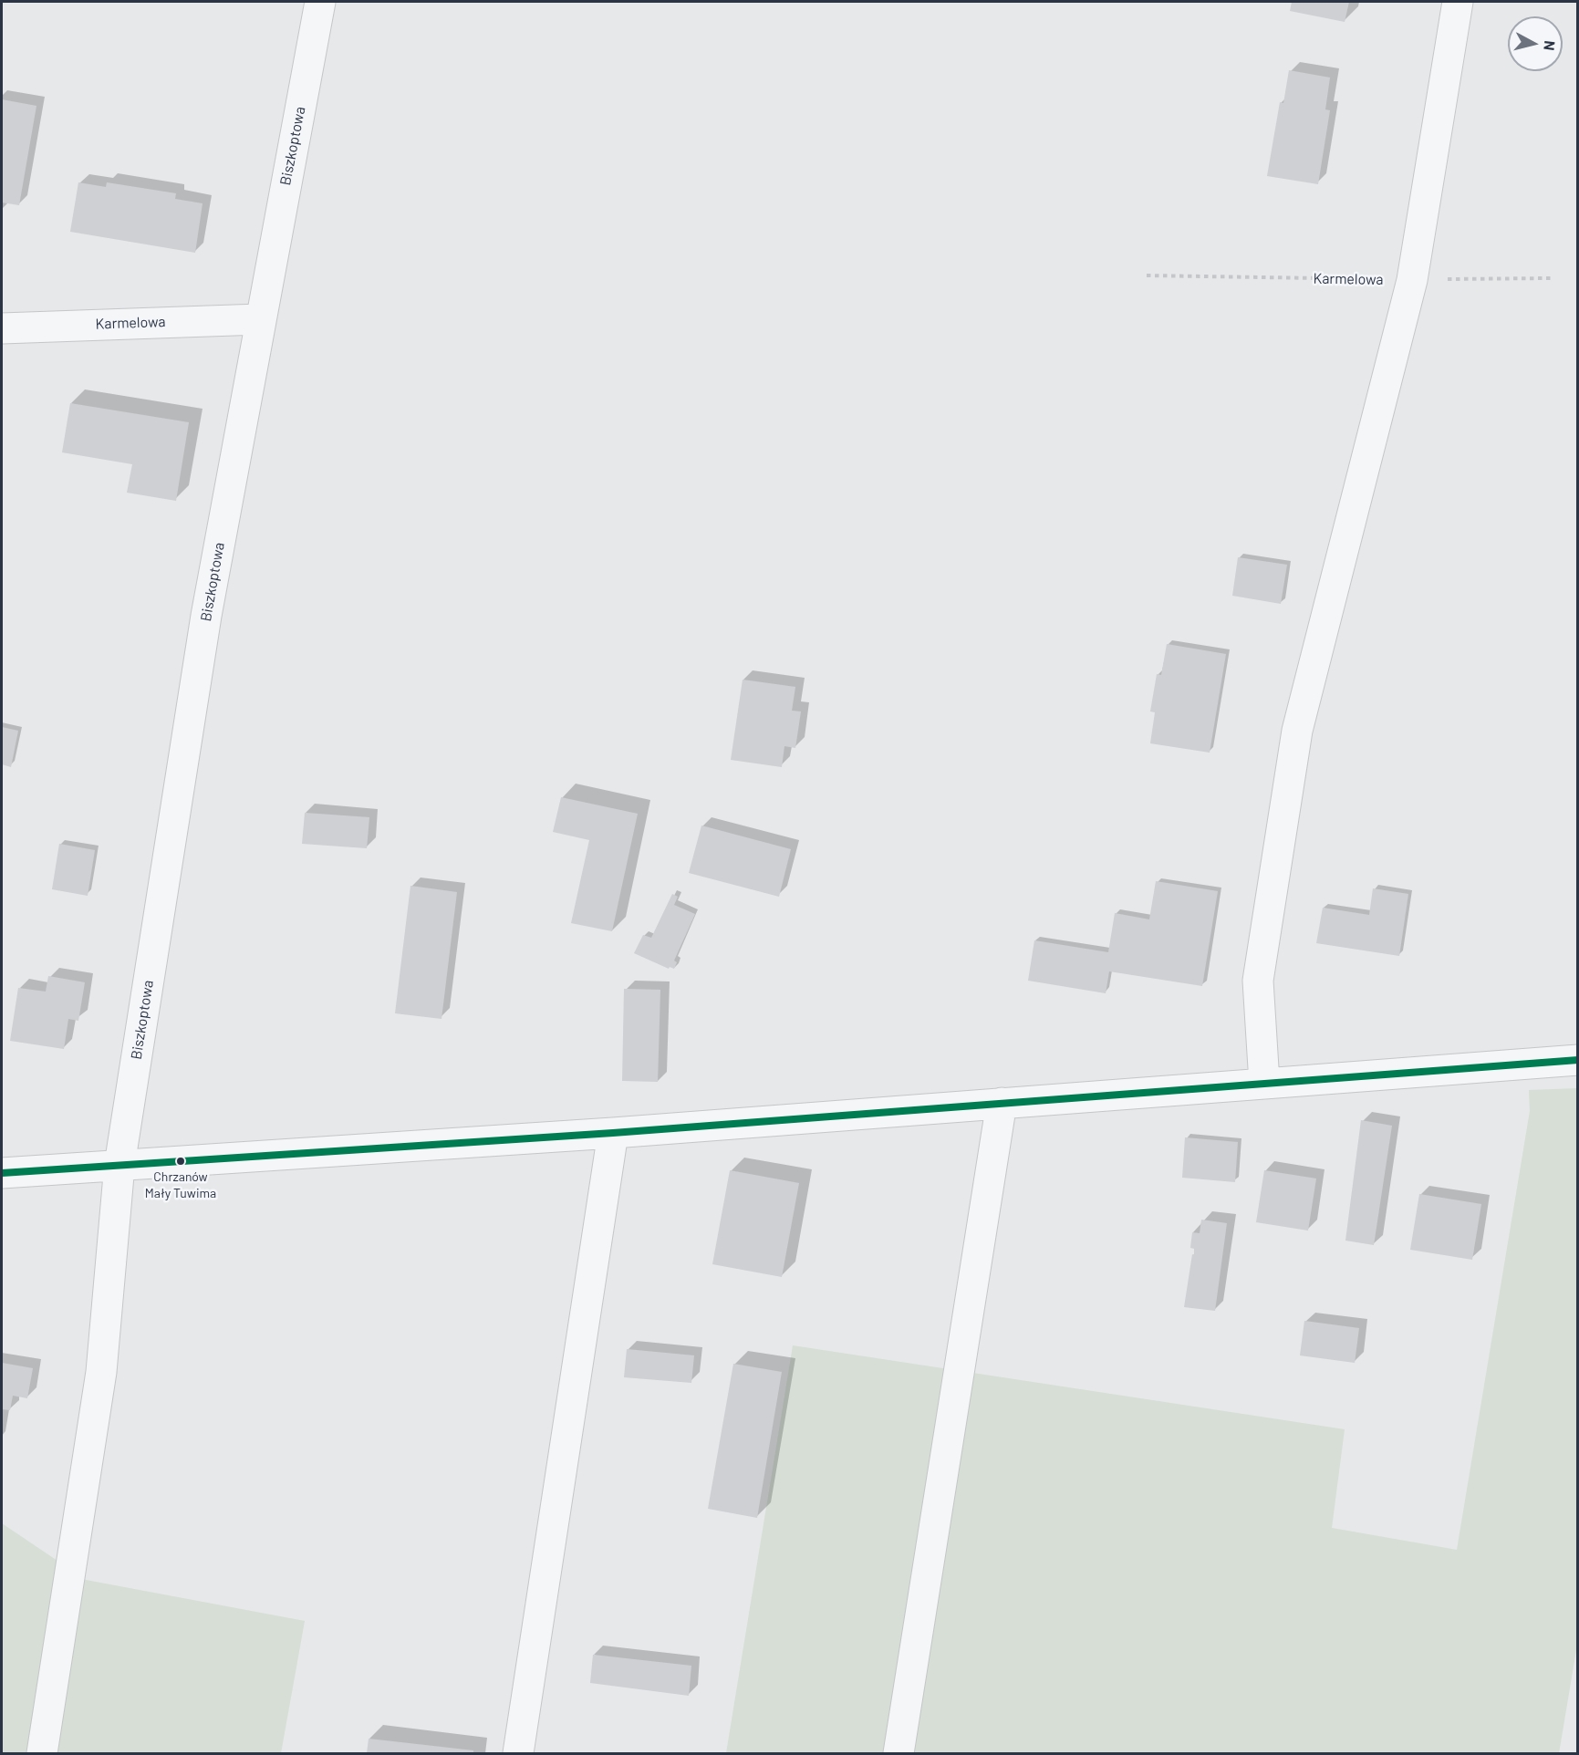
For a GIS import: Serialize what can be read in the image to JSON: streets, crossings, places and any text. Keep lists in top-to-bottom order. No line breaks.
{"streets":{"street":["Biszkoptowa","Karmelowa"]},"crossings":[["Biszkoptowa","Karmelowa"]],"places":["Chrzanów Mały Tuwima"],"north":"right"}
